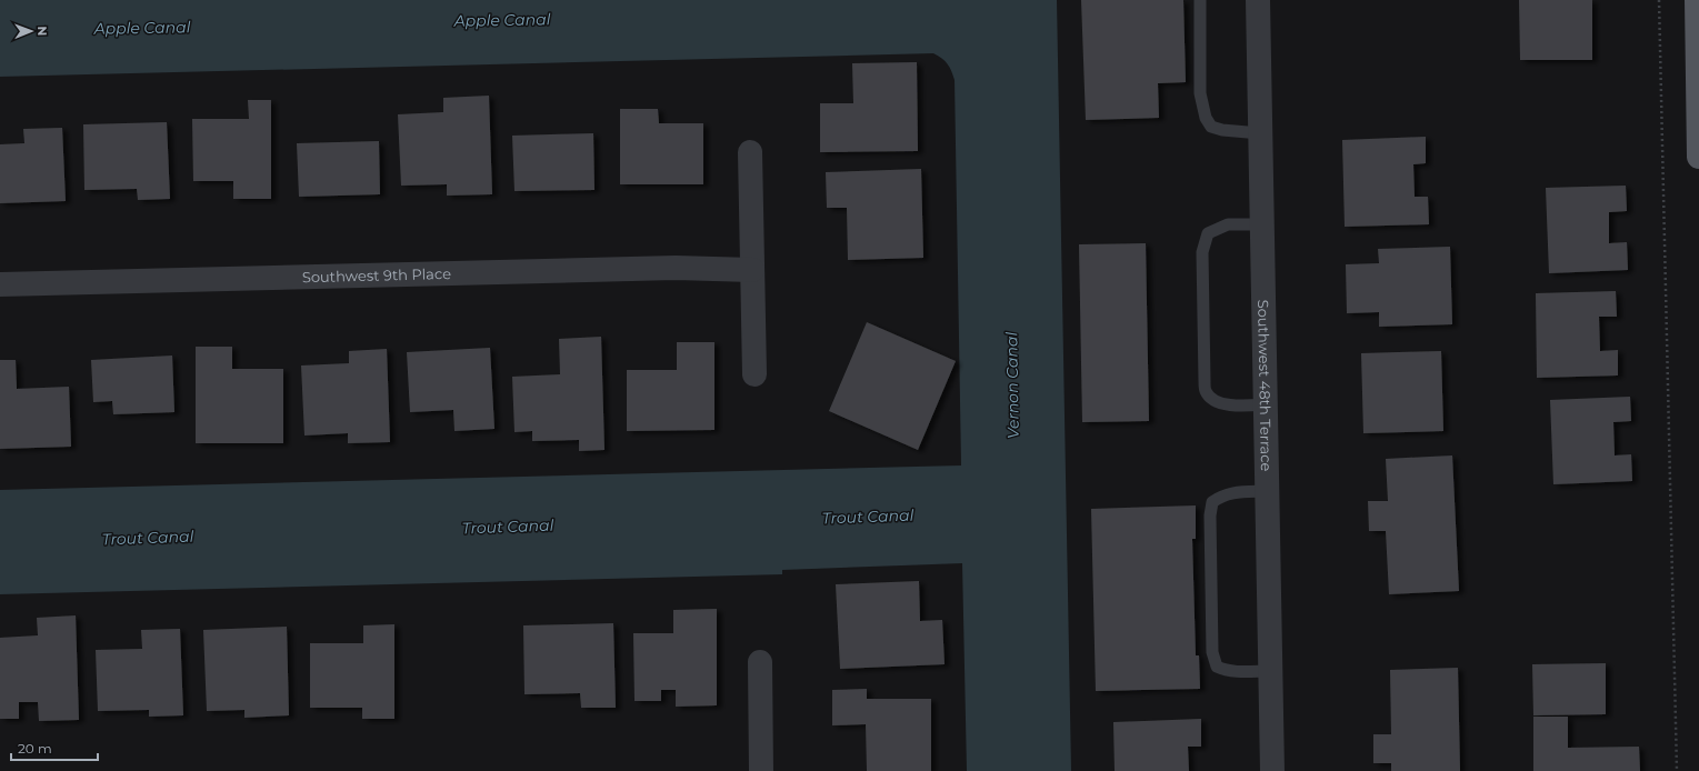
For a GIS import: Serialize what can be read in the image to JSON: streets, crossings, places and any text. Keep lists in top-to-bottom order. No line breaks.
{"streets":{"street":["Southwest 9th Place","Southwest 48th Terrace"]},"water":["Apple Canal","Vernon Canal","Trout Canal"],"scale_bar":"20 m","north":"right"}
